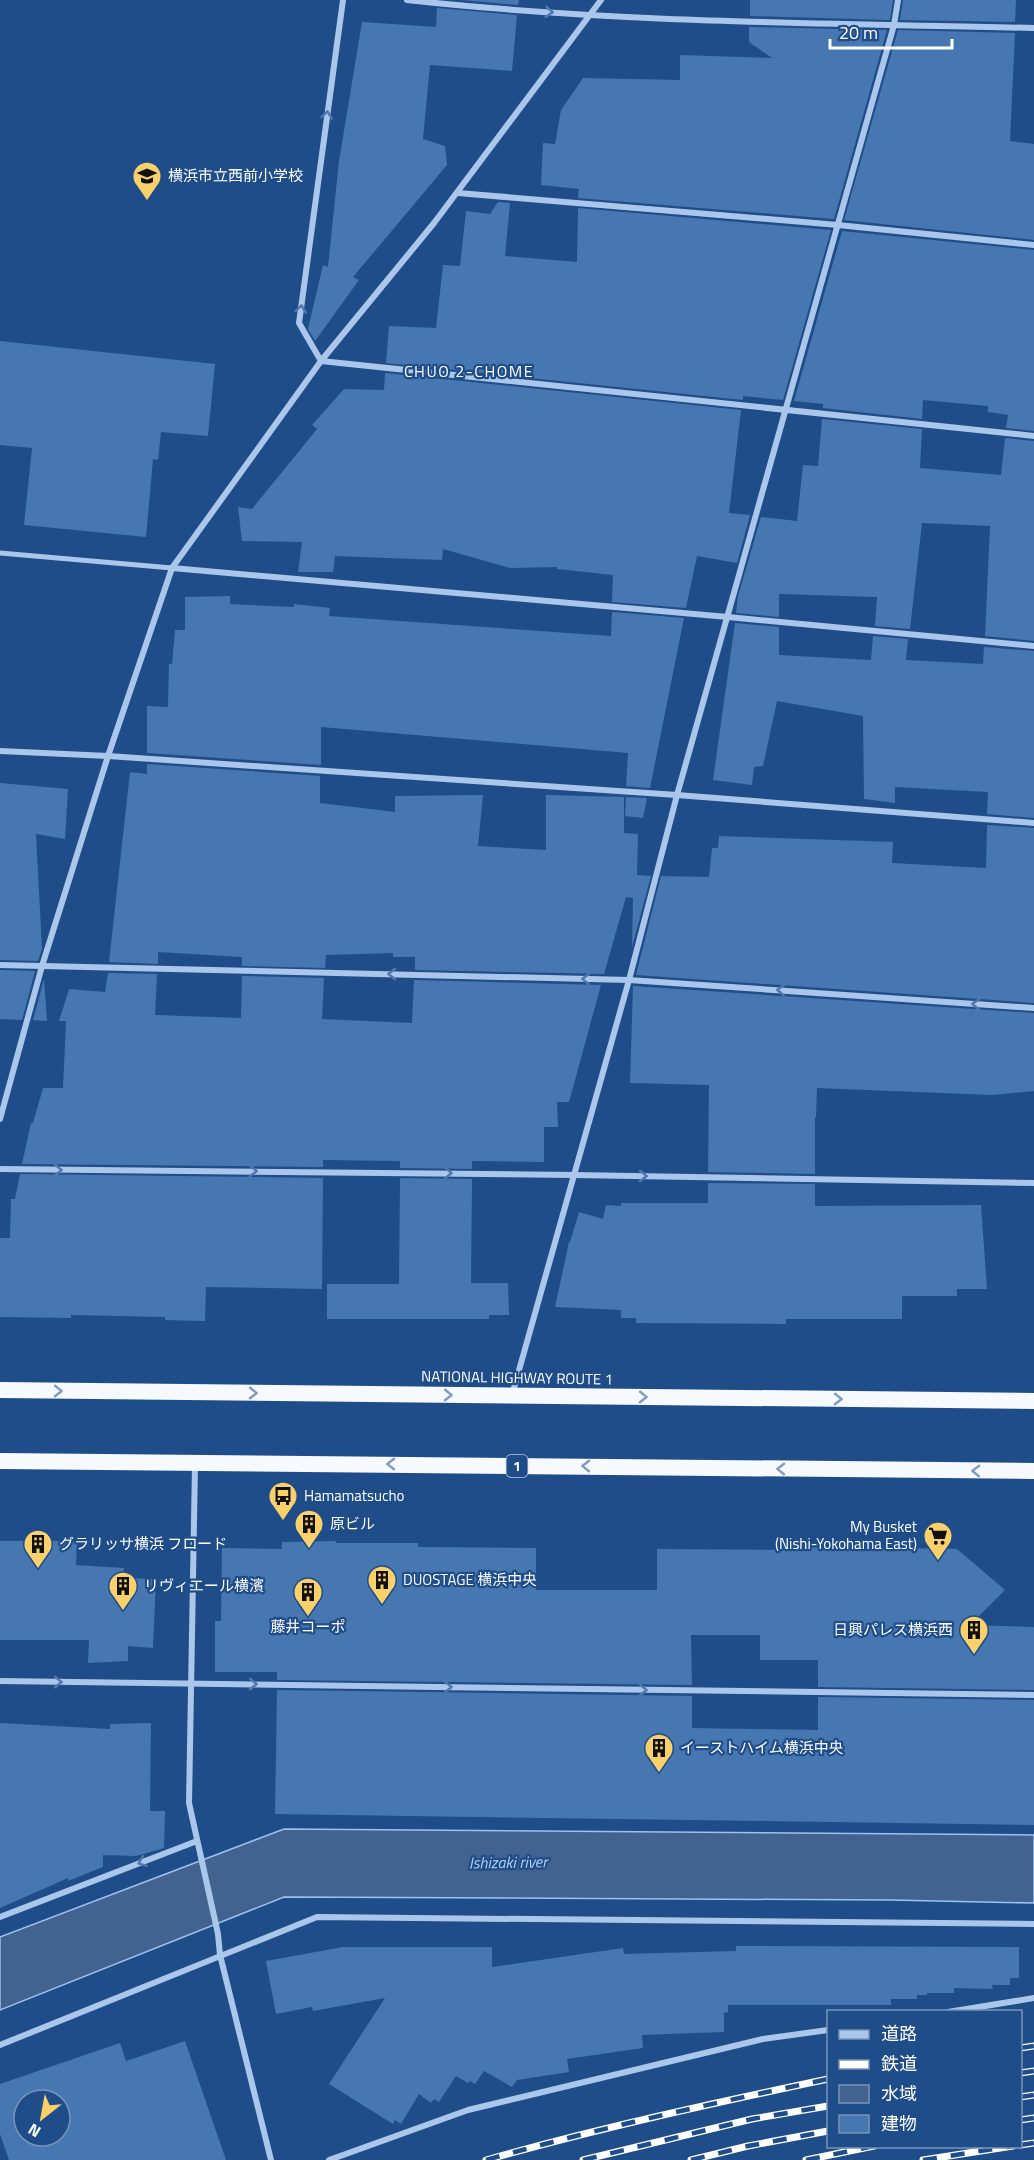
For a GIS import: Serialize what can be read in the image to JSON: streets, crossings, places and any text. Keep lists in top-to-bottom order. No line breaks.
{"streets":{"highway":["NATIONAL HIGHWAY ROUTE 1","1"]},"districts":["CHUO 2-CHOME"],"water":["Ishizaki river"],"places":{"school or university":["横浜市立西前小学校"],"bus stop":["Hamamatsucho"],"building":["原ビル","グラリッサ横浜 フロード","DUOSTAGE 横浜中央","リヴィエール横濱","藤井コーポ","日興パレス横浜西","イーストハイム横浜中央"],"supermarket":["My Busket (Nishi-Yokohama East)"]},"legend":["道路","鉄道","水域","建物"],"scale_bar":"20 m","north":"bottom left"}
